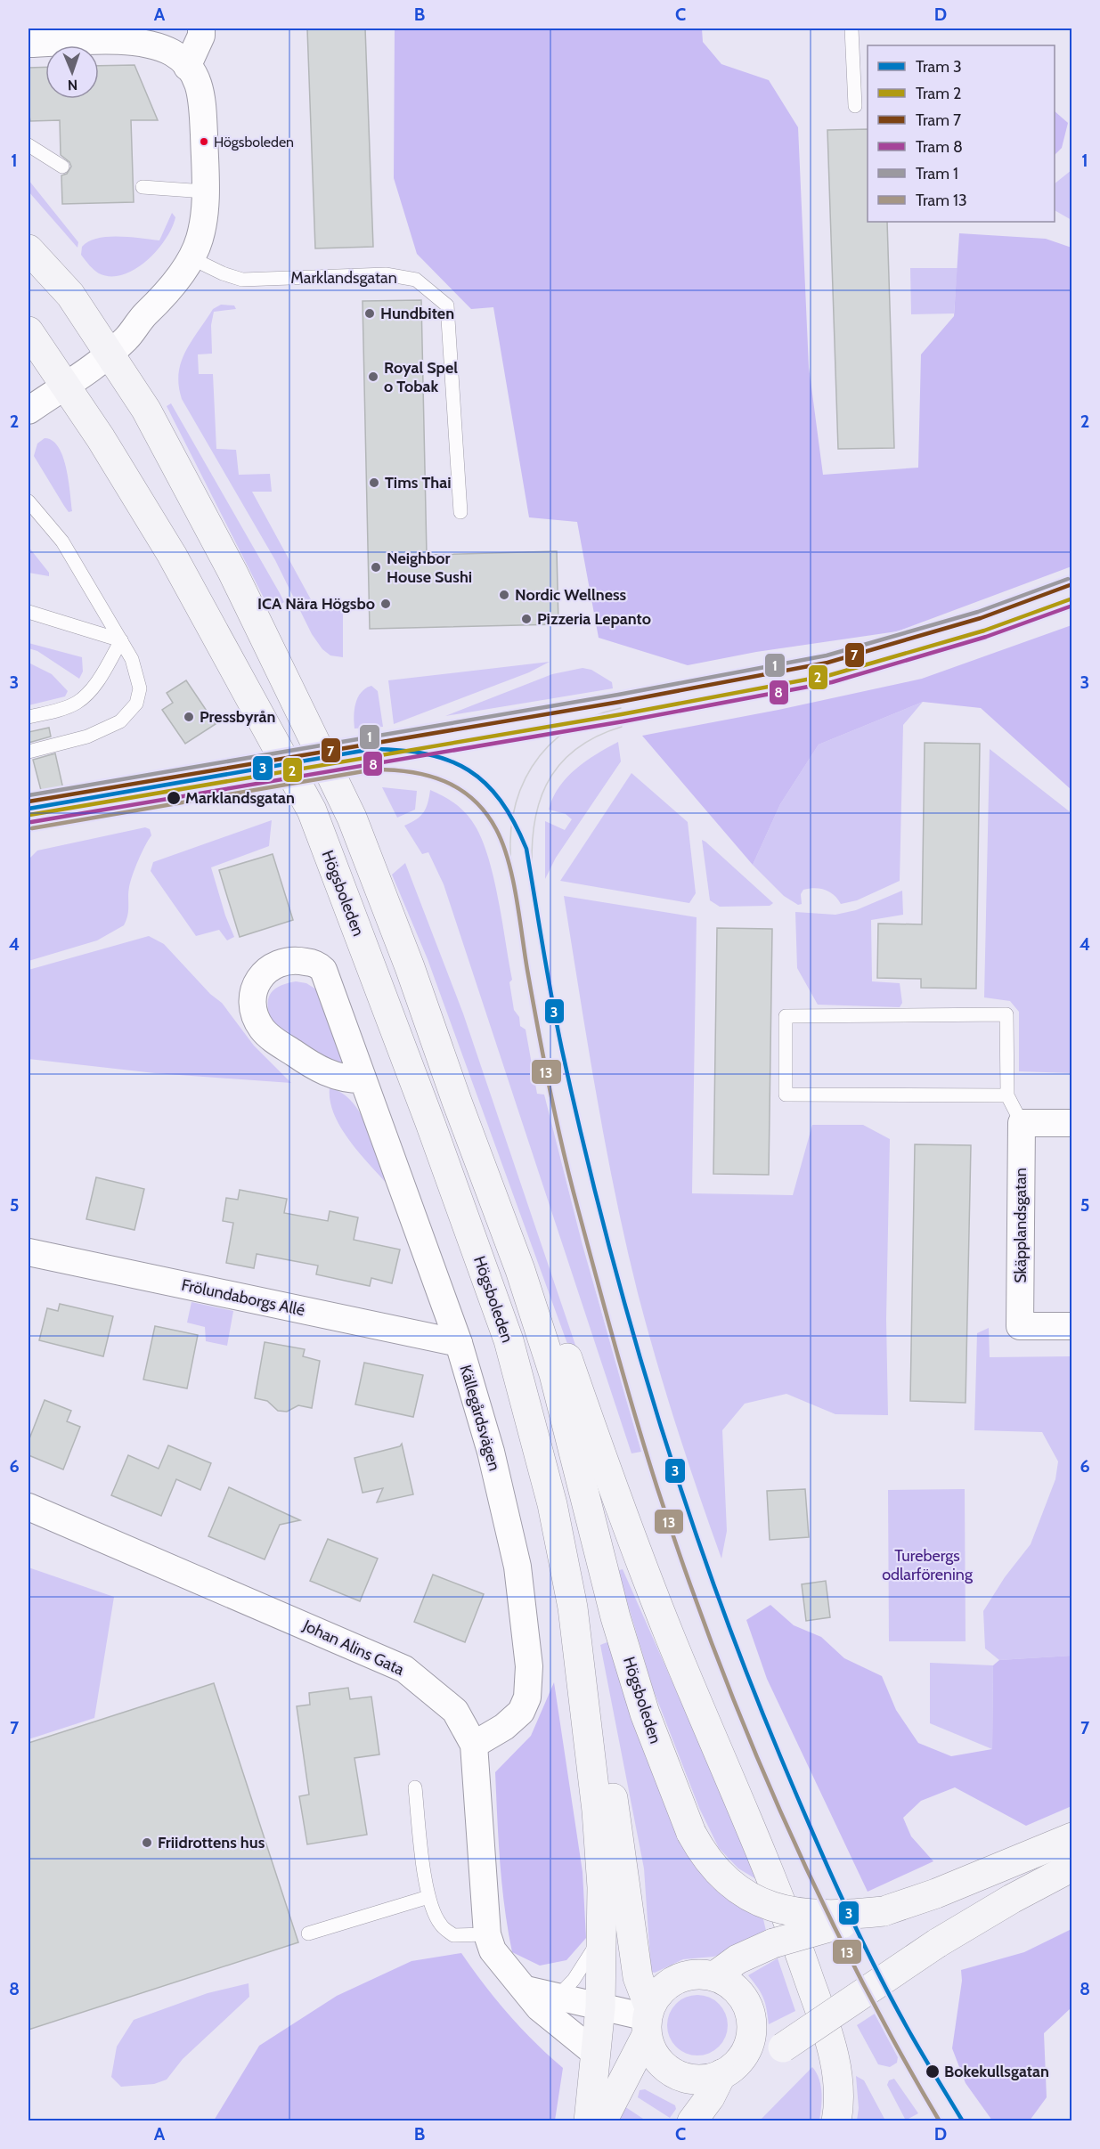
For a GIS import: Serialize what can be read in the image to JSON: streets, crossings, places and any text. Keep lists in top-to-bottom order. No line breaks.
{"streets":{"main road":["Högsboleden"],"street":["Skäpplandsgatan","Frölundaborgs Allé","Källegårdsvägen","Johan Alins Gata"],"lane":["Marklandsgatan"]},"crossings":[["Högsboleden","Johan Alins Gata"],["Frölundaborgs Allé","Källegårdsvägen"],["Källegårdsvägen","Johan Alins Gata"]],"parks":["Turebergs odlarförening"],"places":["Högsboleden","Hundbiten","Royal Spel o Tobak","Tims Thai","Neighbor House Sushi","Nordic Wellness","ICA Nära Högsbo","Pizzeria Lepanto","Pressbyrån","Marklandsgatan","Friidrottens hus","Bokekullsgatan"],"lines":["tram line 1","tram line 7","tram line 2","tram line 8","tram line 3","tram line 13"],"legend":["Tram 3","Tram 2","Tram 7","Tram 8","Tram 1","Tram 13"],"north":"bottom","grid":{"columns":["A","B","C","D"],"rows":["1","2","3","4","5","6","7","8"]}}
